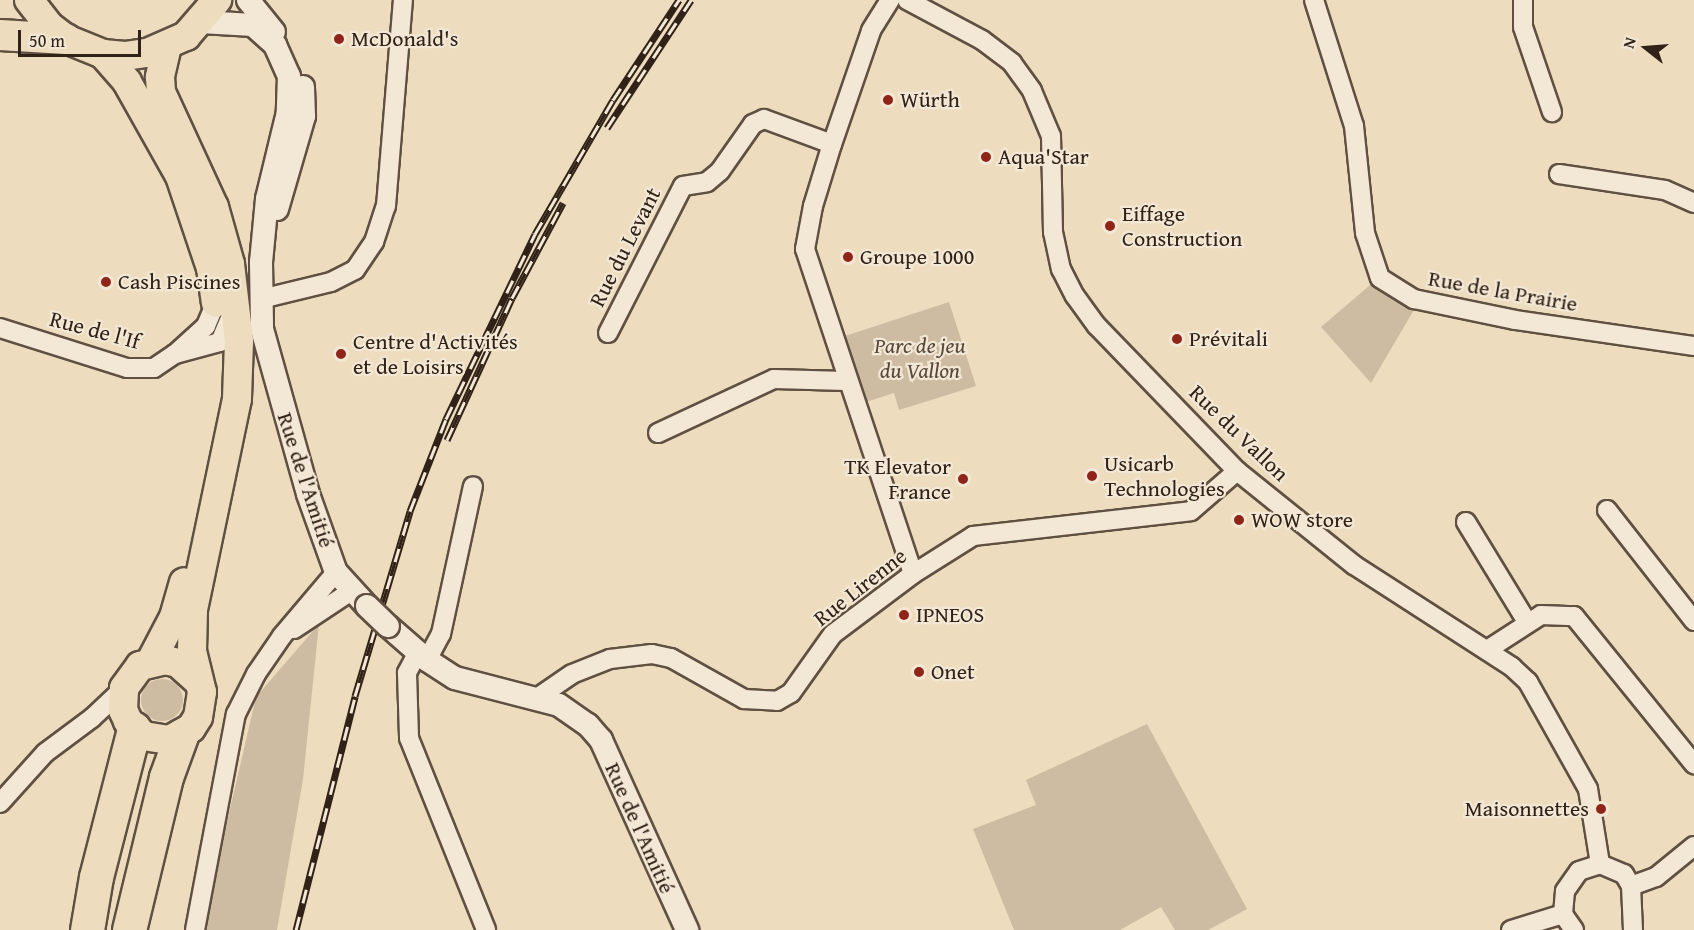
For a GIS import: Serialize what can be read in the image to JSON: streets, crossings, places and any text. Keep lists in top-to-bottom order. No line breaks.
{"streets":{"street":["Rue du Levant","Rue de la Prairie","Rue de l'If","Rue du Vallon","Rue de l'Amitié","Rue Lirenne"]},"crossings":[["Rue du Vallon","Rue Lirenne"],["Rue de l'Amitié","Rue Lirenne"]],"parks":["Parc de jeu du Vallon"],"places":["McDonald's","Würth","Aqua'Star","Eiffage Construction","Groupe 1000","Cash Piscines","Prévitali","Centre d'Activités et de Loisirs","Usicarb Technologies","TK Elevator France","WOW store","IPNEOS","Onet","Maisonnettes"],"scale_bar":"50 m","north":"left"}
